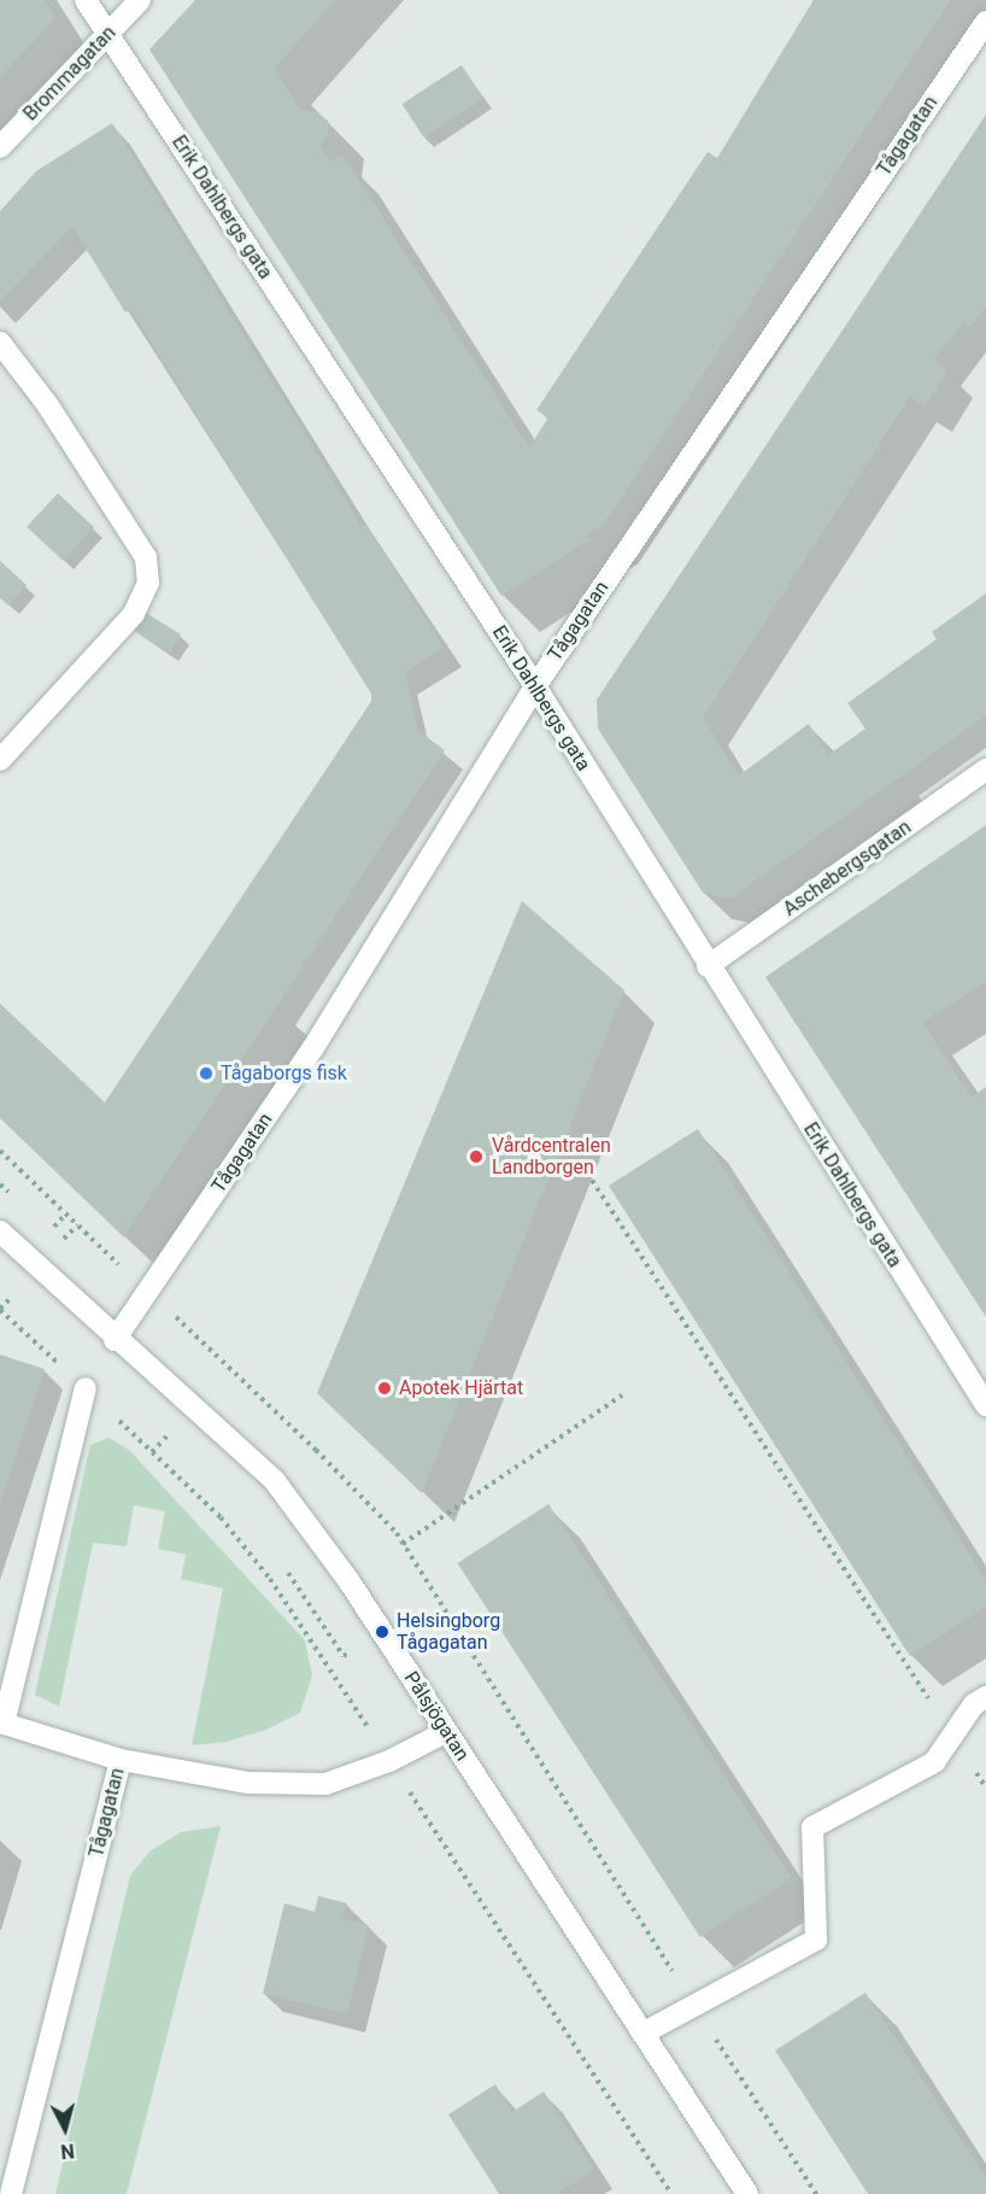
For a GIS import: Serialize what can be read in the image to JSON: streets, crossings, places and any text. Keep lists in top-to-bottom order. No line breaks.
{"streets":{"street":["Brommagatan","Tågagatan","Erik Dahlbergs gata","Aschebergsgatan","Pålsjögatan"]},"crossings":[["Brommagatan","Erik Dahlbergs gata"],["Tågagatan","Erik Dahlbergs gata"],["Tågagatan","Pålsjögatan"],["Erik Dahlbergs gata","Aschebergsgatan"]],"places":["Tågaborgs fisk","Vårdcentralen Landborgen","Apotek Hjärtat","Helsingborg Tågagatan"],"north":"bottom"}
